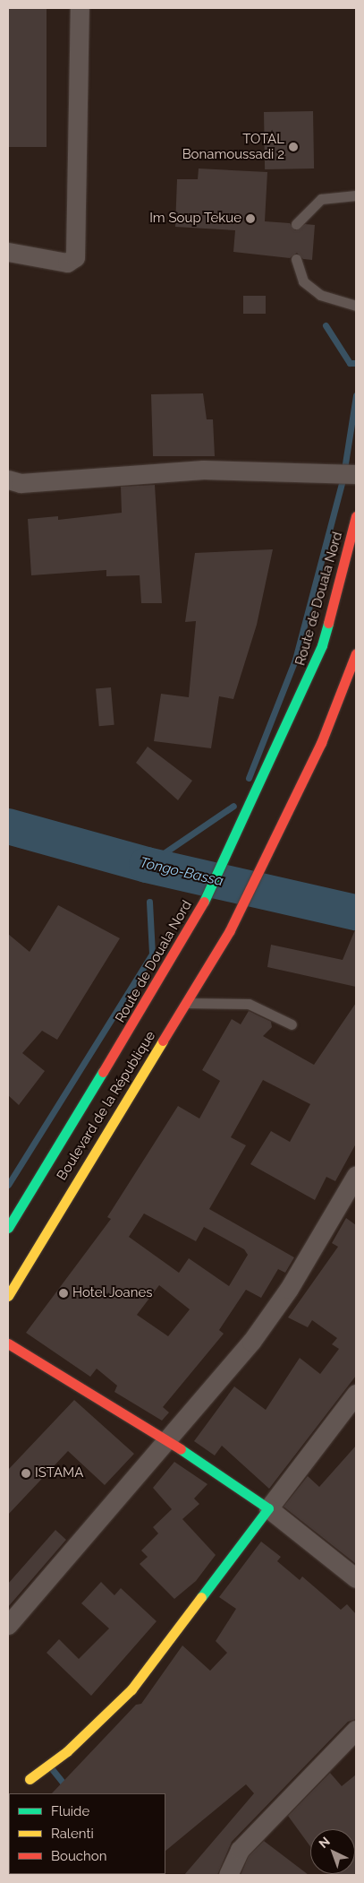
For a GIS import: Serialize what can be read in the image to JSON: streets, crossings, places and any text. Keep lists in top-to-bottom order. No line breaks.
{"streets":{"main road":["Route de Douala Nord","Boulevard de la République"]},"water":["Tongo-Bassa"],"places":["TOTAL Bonamoussadi 2","Im Soup Tekue","Hotel Joanes","ISTAMA"],"legend":["Fluide","Ralenti","Bouchon"],"north":"top left"}
